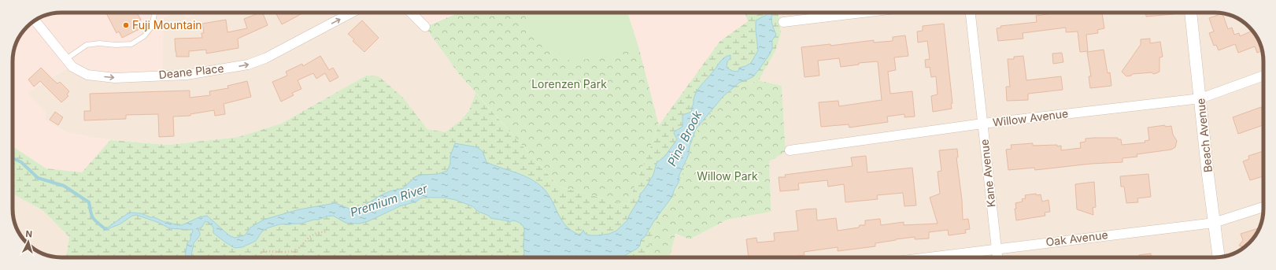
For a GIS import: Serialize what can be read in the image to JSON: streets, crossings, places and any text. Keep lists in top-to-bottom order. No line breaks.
{"streets":{"street":["Deane Place","Willow Avenue","Beach Avenue","Kane Avenue","Oak Avenue"]},"crossings":[["Willow Avenue","Beach Avenue"],["Willow Avenue","Kane Avenue"],["Beach Avenue","Oak Avenue"],["Kane Avenue","Oak Avenue"]],"one_way":["Deane Place"],"water":["Pine Brook","Premium River"],"parks":["Lorenzen Park","Willow Park"],"places":["Fuji Mountain"],"north":"top"}
